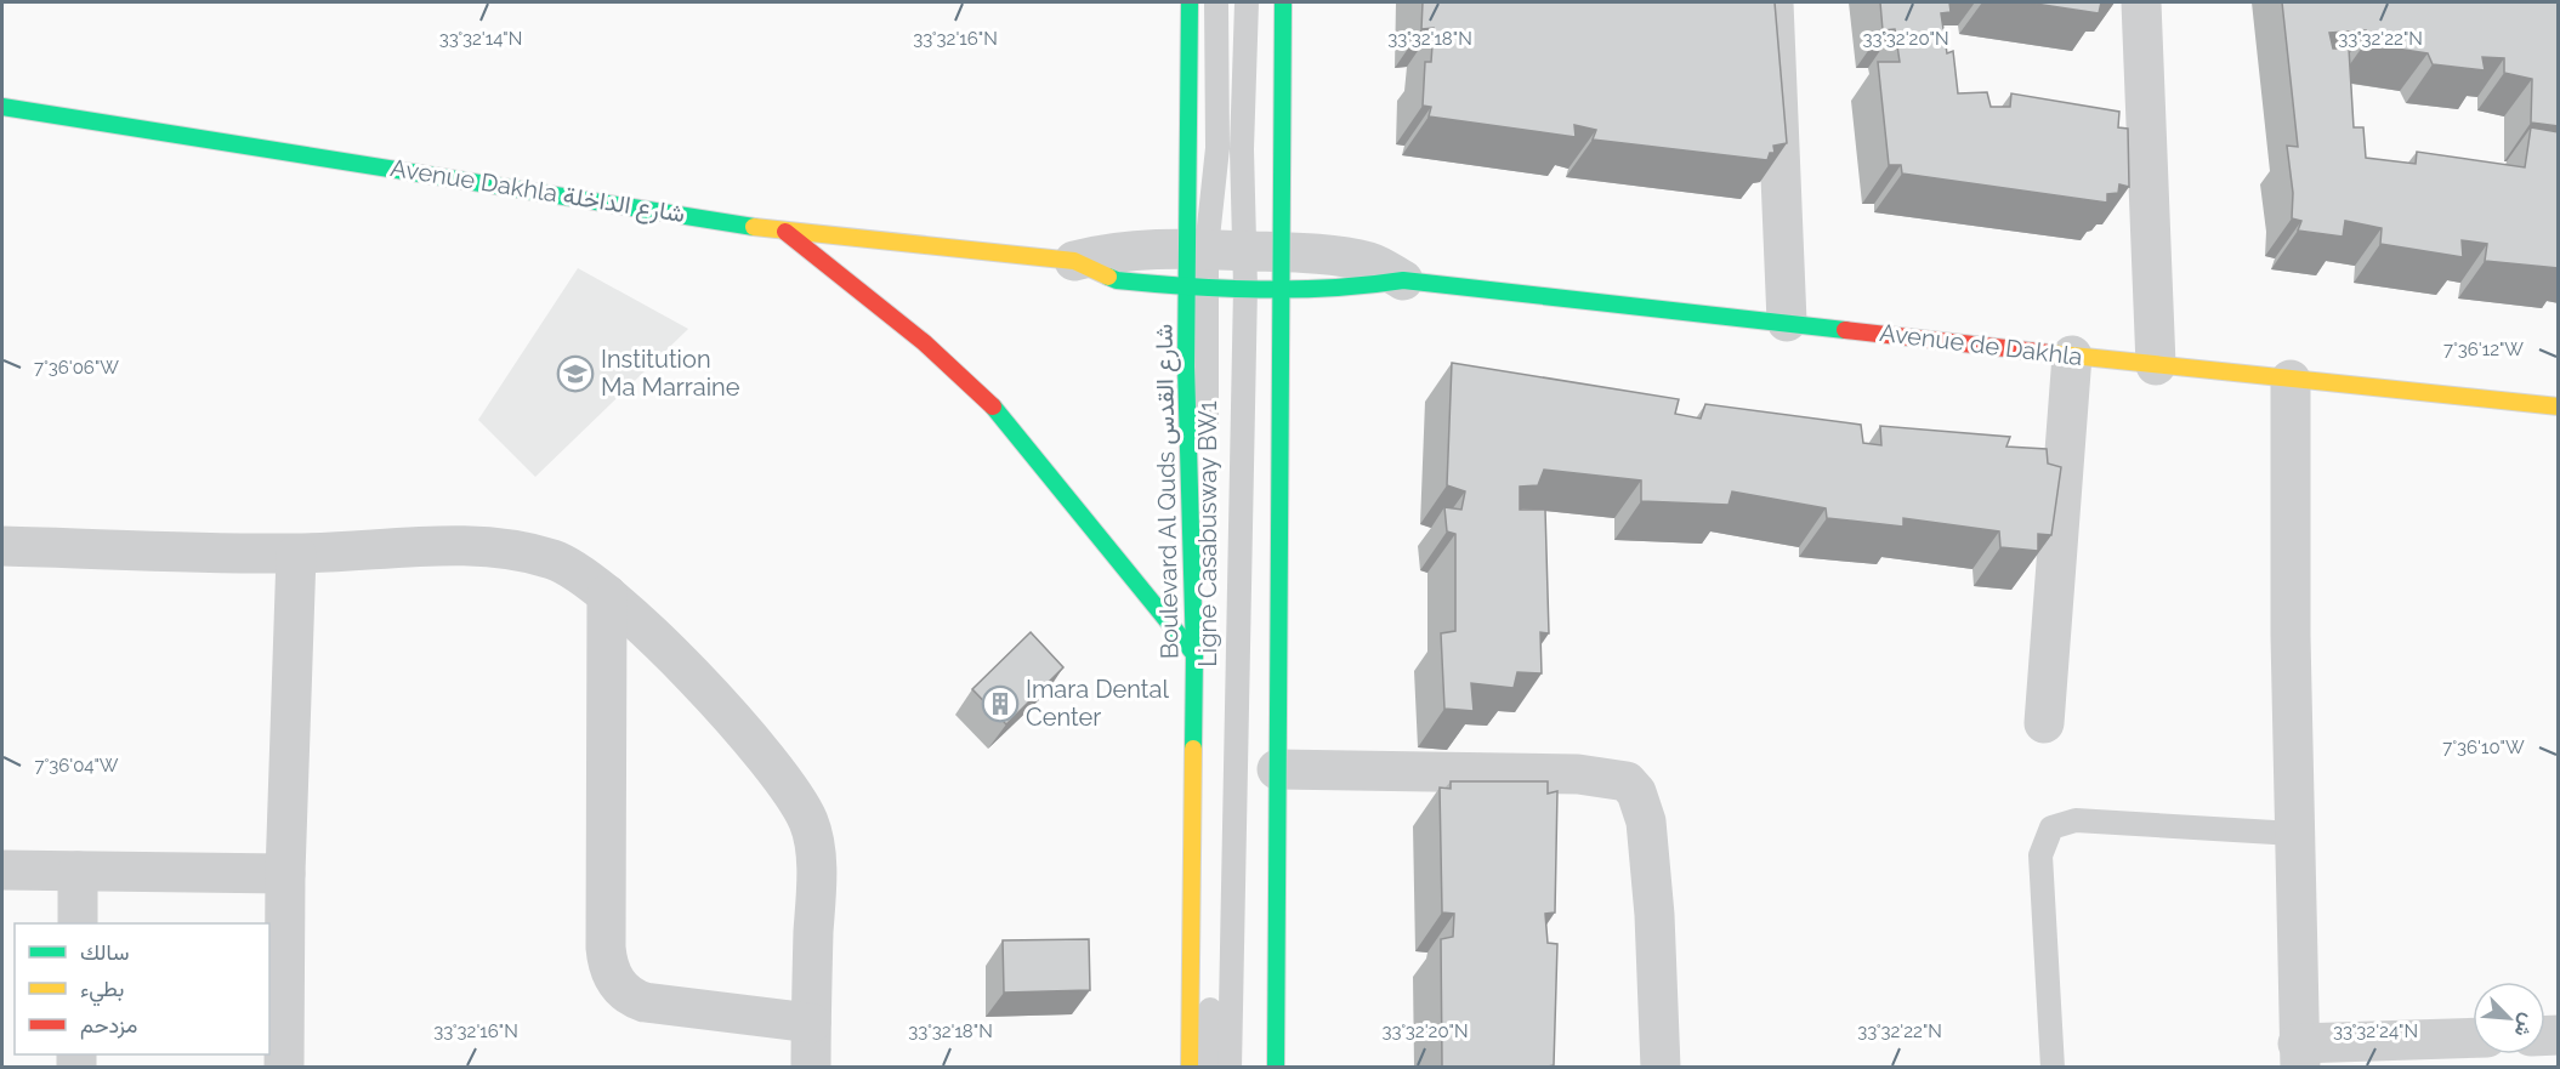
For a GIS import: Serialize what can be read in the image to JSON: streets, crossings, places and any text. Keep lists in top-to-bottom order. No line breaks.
{"streets":{"main road":["Avenue Dakhla شارع الداخلة","Avenue de Dakhla","Boulevard Al Quds شارع القدس"],"lane":["Ligne Casabusway BW1"]},"crossings":[["Avenue Dakhla شارع الداخلة","Avenue de Dakhla"],["Avenue Dakhla شارع الداخلة","Boulevard Al Quds شارع القدس"],["Avenue Dakhla شارع الداخلة","Ligne Casabusway BW1"],["Avenue de Dakhla","Boulevard Al Quds شارع القدس"],["Avenue de Dakhla","Ligne Casabusway BW1"],["Boulevard Al Quds شارع القدس","Ligne Casabusway BW1"]],"places":{"school or university":["Institution Ma Marraine"],"building":["Imara Dental Center"]},"legend":["سالك","بطيء","مزدحم"],"north":"bottom right","coordinates":["33°32'14\"N","33°32'16\"N","33°32'18\"N","33°32'20\"N","33°32'22\"N","7°36'12\"W","7°36'06\"W","7°36'10\"W","7°36'04\"W","33°32'24\"N"]}
